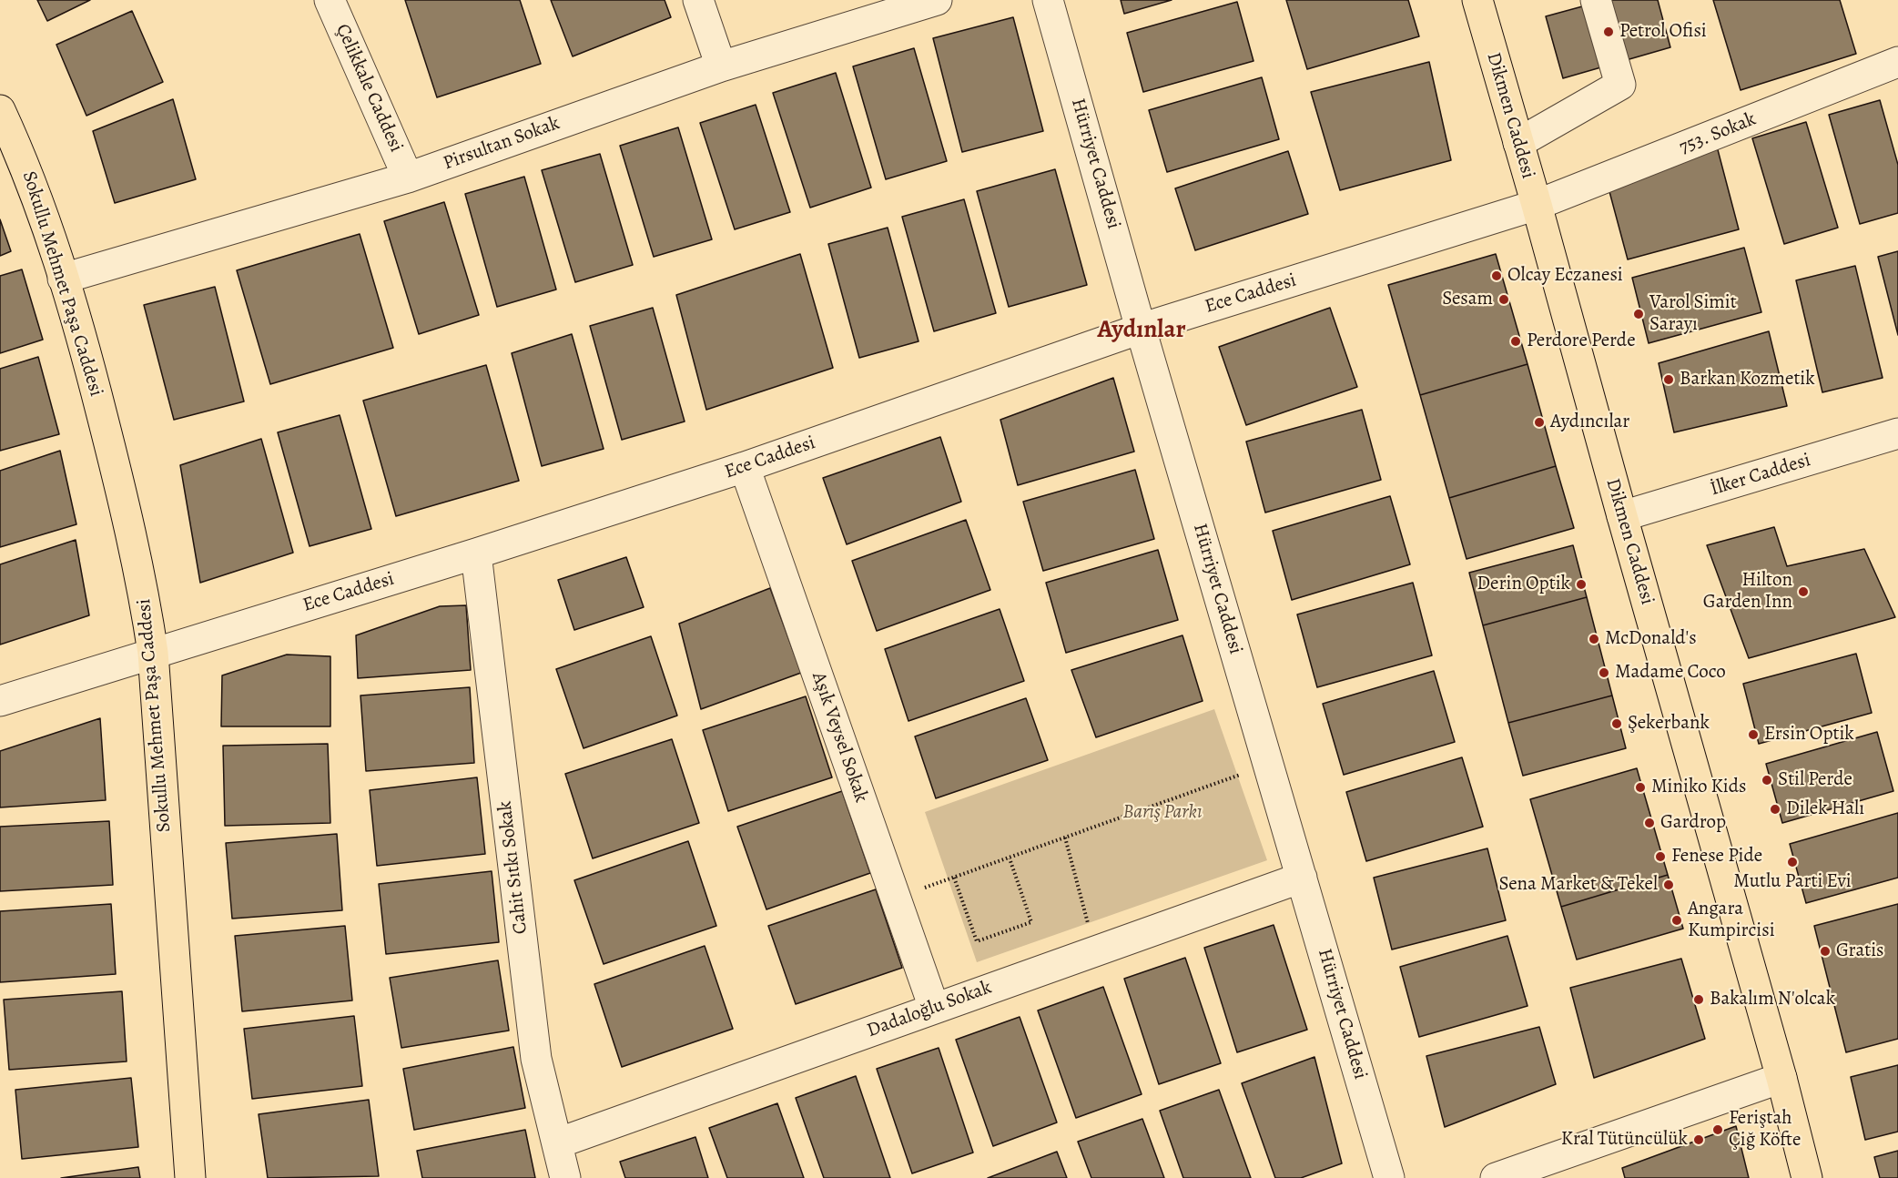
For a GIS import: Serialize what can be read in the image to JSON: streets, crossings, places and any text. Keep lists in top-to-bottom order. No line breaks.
{"streets":{"main road":["Dikmen Caddesi","Sokullu Mehmet Paşa Caddesi"],"street":["Çelikkale Caddesi","753. Sokak","Pirsultan Sokak","Hürriyet Caddesi","Ece Caddesi","İlker Caddesi","Aşık Veysel Sokak","Cahit Sıtkı Sokak","Dadaloğlu Sokak"]},"crossings":[["Çelikkale Caddesi","Pirsultan Sokak"],["Dikmen Caddesi","753. Sokak"],["Dikmen Caddesi","Ece Caddesi"],["Dikmen Caddesi","İlker Caddesi"],["753. Sokak","Ece Caddesi"],["Pirsultan Sokak","Sokullu Mehmet Paşa Caddesi"],["Hürriyet Caddesi","Ece Caddesi"],["Hürriyet Caddesi","Dadaloğlu Sokak"],["Sokullu Mehmet Paşa Caddesi","Ece Caddesi"],["Ece Caddesi","Aşık Veysel Sokak"],["Ece Caddesi","Cahit Sıtkı Sokak"],["Aşık Veysel Sokak","Dadaloğlu Sokak"],["Cahit Sıtkı Sokak","Dadaloğlu Sokak"]],"districts":["Aydınlar"],"parks":["Barış Parkı"],"places":["Petrol Ofisi","Olcay Eczanesi","Sesam","Varol Simit Sarayı","Perdore Perde","Barkan Kozmetik","Aydıncılar","Derin Optik","Hilton Garden Inn","McDonald's","Madame Coco","Şekerbank","Ersin Optik","Stil Perde","Miniko Kids","Dilek Halı","Gardrop","Fenese Pide","Mutlu Parti Evi","Sena Market & Tekel","Angara Kumpircisi","Gratis","Bakalım N'olcak","Feriştah Çiğ Köfte","Kral Tütüncülük"]}
